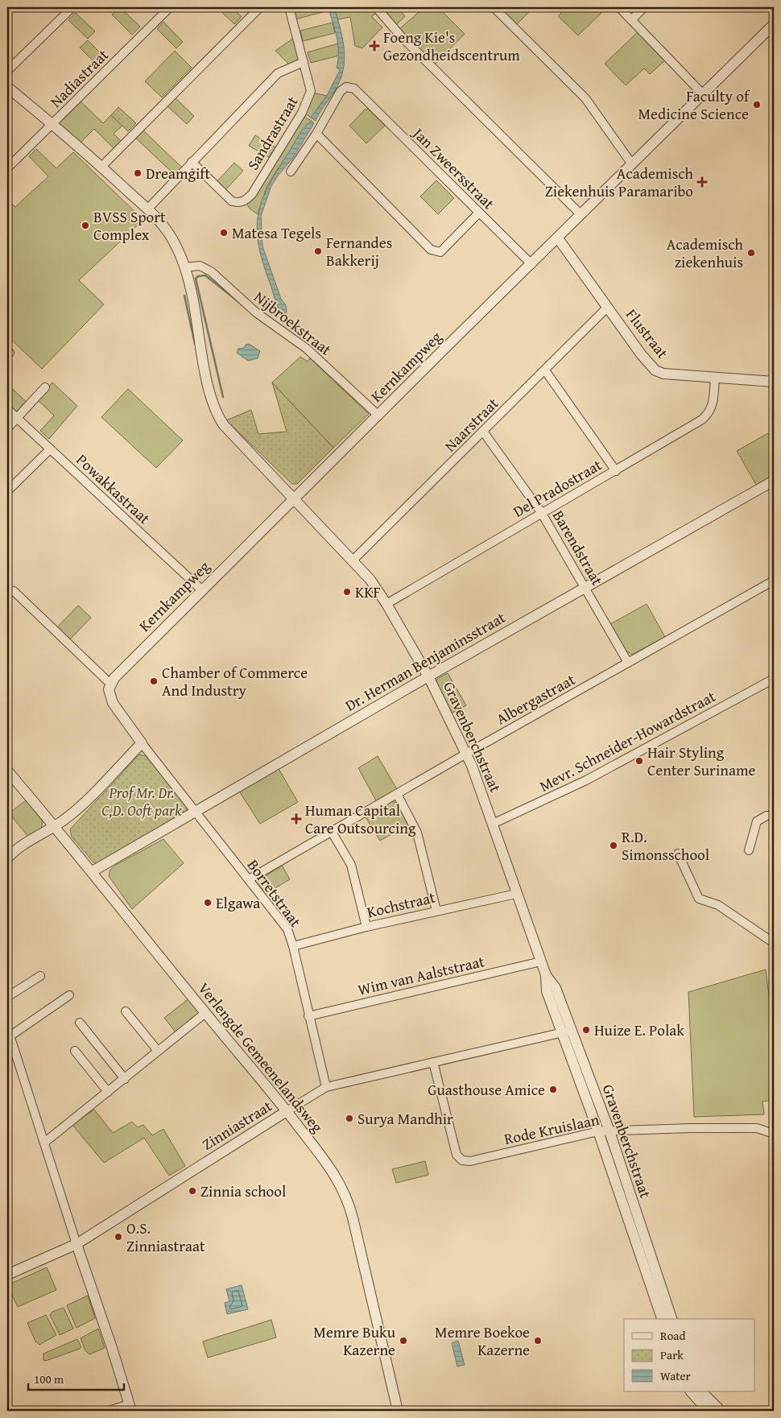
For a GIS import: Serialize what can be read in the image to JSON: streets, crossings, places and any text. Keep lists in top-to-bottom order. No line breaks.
{"streets":{"street":["Nadiastraat","Sandrastraat","Jan Zweersstraat","Nijbroekstraat","Flustraat","Kernkampweg","Naarstraat","Del Pradostraat","Powakkastraat","Barendstraat","Dr. Herman Benjaminsstraat","Albergastraat","Gravenberchstraat","Mevr. Schneider-Howardstraat","Borretstraat","Kochstraat","Wim van Aalststraat","Verlengde Gemeenelandsweg","Zinniastraat","Rode Kruislaan"]},"crossings":[["Nadiastraat","Gravenberchstraat"],["Jan Zweersstraat","Kernkampweg"],["Nijbroekstraat","Kernkampweg"],["Nijbroekstraat","Gravenberchstraat"],["Flustraat","Kernkampweg"],["Flustraat","Naarstraat"],["Flustraat","Del Pradostraat"],["Kernkampweg","Powakkastraat"],["Kernkampweg","Gravenberchstraat"],["Naarstraat","Barendstraat"],["Naarstraat","Gravenberchstraat"],["Del Pradostraat","Barendstraat"],["Del Pradostraat","Gravenberchstraat"],["Barendstraat","Dr. Herman Benjaminsstraat"],["Barendstraat","Albergastraat"],["Dr. Herman Benjaminsstraat","Gravenberchstraat"],["Dr. Herman Benjaminsstraat","Borretstraat"],["Dr. Herman Benjaminsstraat","Verlengde Gemeenelandsweg"],["Albergastraat","Gravenberchstraat"],["Albergastraat","Borretstraat"],["Gravenberchstraat","Mevr. Schneider-Howardstraat"],["Gravenberchstraat","Kochstraat"],["Gravenberchstraat","Wim van Aalststraat"],["Gravenberchstraat","Zinniastraat"],["Gravenberchstraat","Rode Kruislaan"],["Borretstraat","Kochstraat"],["Borretstraat","Wim van Aalststraat"],["Borretstraat","Zinniastraat"],["Verlengde Gemeenelandsweg","Zinniastraat"],["Zinniastraat","Rode Kruislaan"]],"parks":["Prof Mr. Dr. C,D. Ooft park"],"places":{"health":["Foeng Kie's Gezondheidscentrum","Academisch Ziekenhuis Paramaribo","Human Capital Care Outsourcing"],"other":["Faculty of Medicine Science","Dreamgift","BVSS Sport Complex","Matesa Tegels","Fernandes Bakkerij","Academisch ziekenhuis","KKF","Chamber of Commerce And Industry","Hair Styling Center Suriname","R.D. Simonsschool","Elgawa","Huize E. Polak","Guasthouse Amice","Surya Mandhir","Zinnia school","O.S. Zinniastraat","Memre Buku Kazerne","Memre Boekoe Kazerne"]},"legend":["Road","Park","Water"],"scale_bar":"100 m"}
